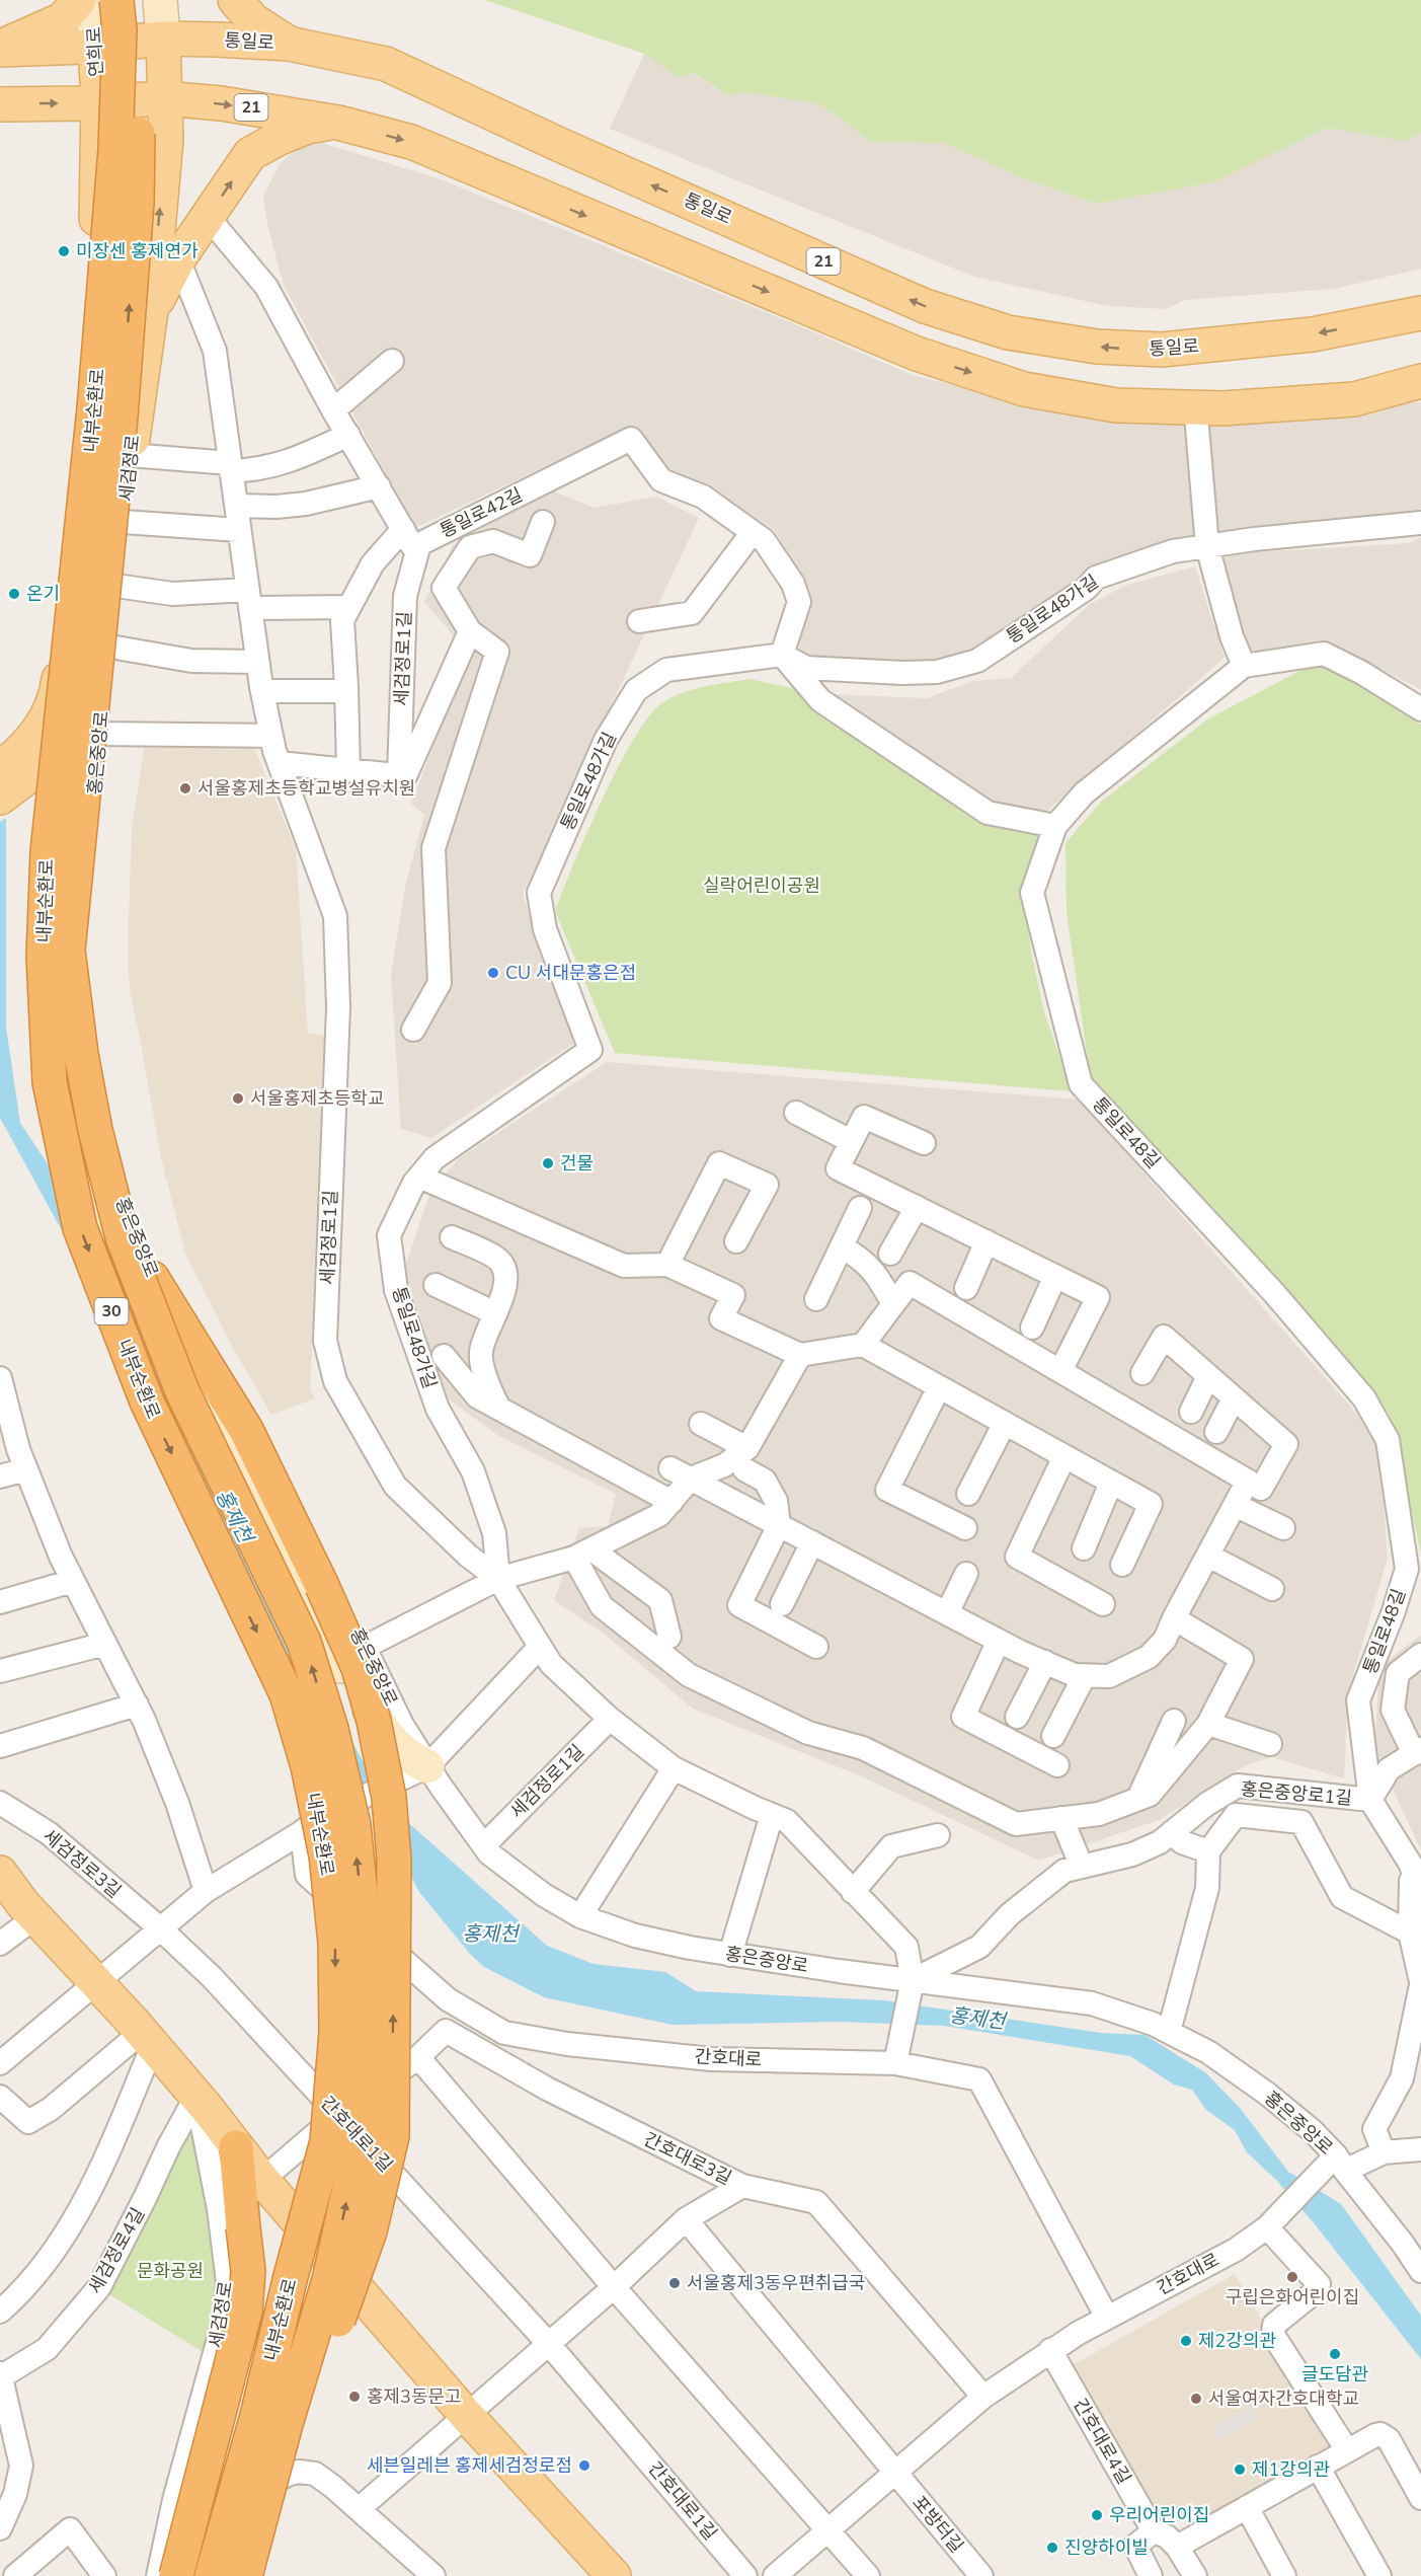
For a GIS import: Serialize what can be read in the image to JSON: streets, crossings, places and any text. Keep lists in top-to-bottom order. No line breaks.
{"streets":{"highway":["내부순환로","30"],"main road":["통일로","연희로","21","세검정로"],"street":["통일로42길","통일로48가길","세검정로1길","홍은중앙로","통일로48길","홍은중앙로1길","세검정로3길","간호대로","간호대로1길","간호대로3길","세검정로4길","간호대로4길","포방터길"]},"crossings":[["통일로","연희로"],["연희로","21"],["연희로","세검정로"],["21","세검정로"],["세검정로","홍은중앙로"],["세검정로","세검정로4길"],["통일로42길","통일로48가길"],["통일로42길","세검정로1길"],["통일로48가길","세검정로1길"],["세검정로1길","홍은중앙로"],["세검정로1길","홍은중앙로1길"],["홍은중앙로","홍은중앙로1길"],["홍은중앙로","간호대로"],["통일로48길","홍은중앙로1길"],["세검정로3길","간호대로1길"],["간호대로","간호대로4길"],["간호대로","포방터길"]],"water":["홍제천"],"parks":["실락어린이공원","문화공원"],"places":["미장센 홍제연가","온기","서울홍제초등학교병설유치원","CU 서대문홍은점","서울홍제초등학교","건물","구립은화어린이집","서울홍제3동우편취급국","제2강의관","글도담관","홍제3동문고","서울여자간호대학교","세븐일레븐 홍제세검정로점","제1강의관","우리어린이집","진양하이빌"]}
